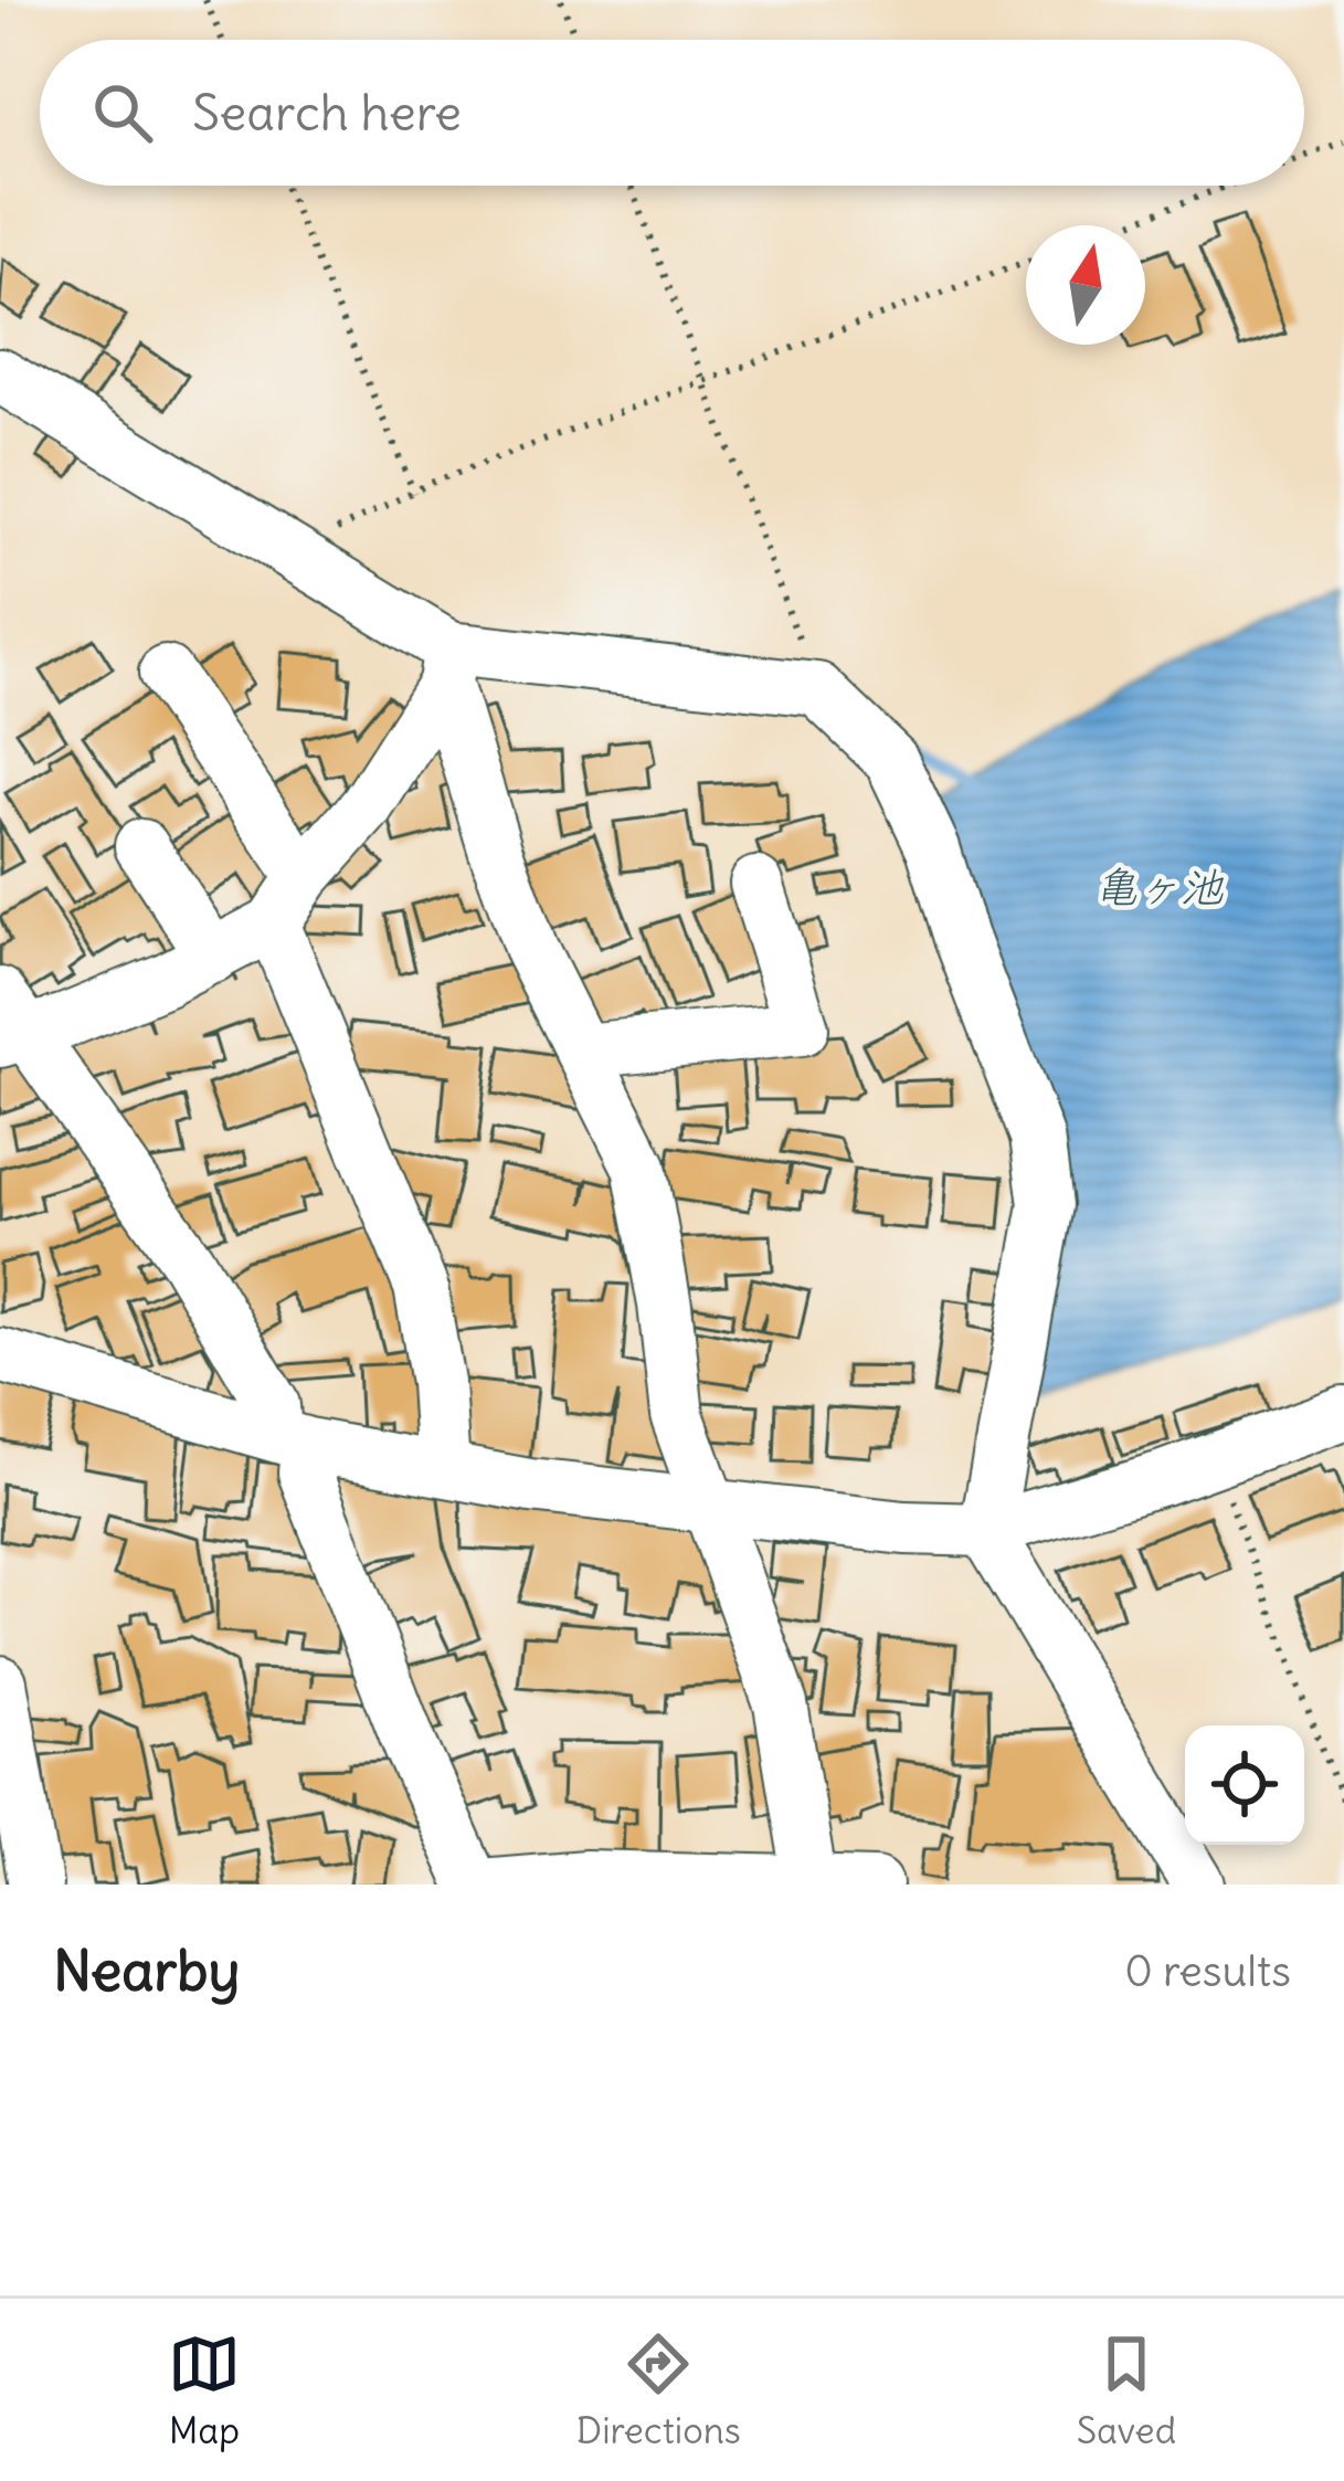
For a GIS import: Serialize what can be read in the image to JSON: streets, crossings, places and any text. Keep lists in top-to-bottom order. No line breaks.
{"water":["亀ヶ池"],"north":"top","page":{"search":"Search here","heading":["Nearby","0 results"],"nav":["Map","Directions","Saved"]}}
